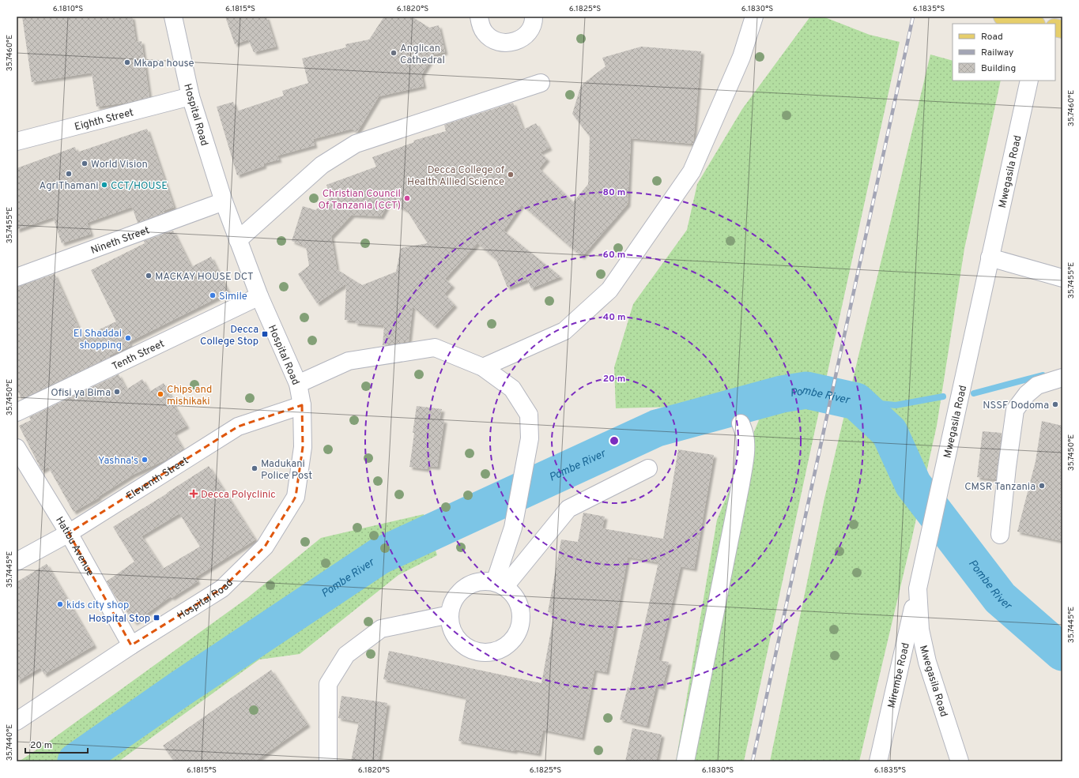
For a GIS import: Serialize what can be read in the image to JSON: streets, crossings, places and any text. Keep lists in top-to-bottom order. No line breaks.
{"streets":{"street":["Hospital Road","Eighth Street","Mwegasila Road","Nineth Street","Tenth Street","Eleventh Street","Hatibu Avenue","Mirembe Road"]},"crossings":[["Hospital Road","Eighth Street"],["Hospital Road","Nineth Street"],["Hospital Road","Tenth Street"],["Hospital Road","Eleventh Street"],["Hospital Road","Hatibu Avenue"],["Mwegasila Road","Mirembe Road"],["Eleventh Street","Hatibu Avenue"]],"water":["Pombe River"],"places":{"other":["Anglican Cathedral","Mkapa house","World Vision","AgriThamani","Decca College of Health Allied Science","CCT/HOUSE","Christian Council Of Tanzania (CCT)","MACKAY HOUSE DCT","Simile","El Shaddai shopping","Ofisi ya Bima","Chips and mishikaki","NSSF Dodoma","Yashna's","Madukani Police Post","CMSR Tanzania","kids city shop"],"transit":["Decca College Stop","Hospital Stop"],"health":["Decca Polyclinic"]},"legend":["Road","Railway","Building"],"scale_bar":"20 m","coordinates":["6.1810°S","6.1815°S","6.1820°S","6.1825°S","6.1830°S","6.1835°S","35.7460°E","35.7455°E","35.7450°E","35.7445°E","35.7440°E"],"rings":["80 m","60 m","40 m","20 m"]}
